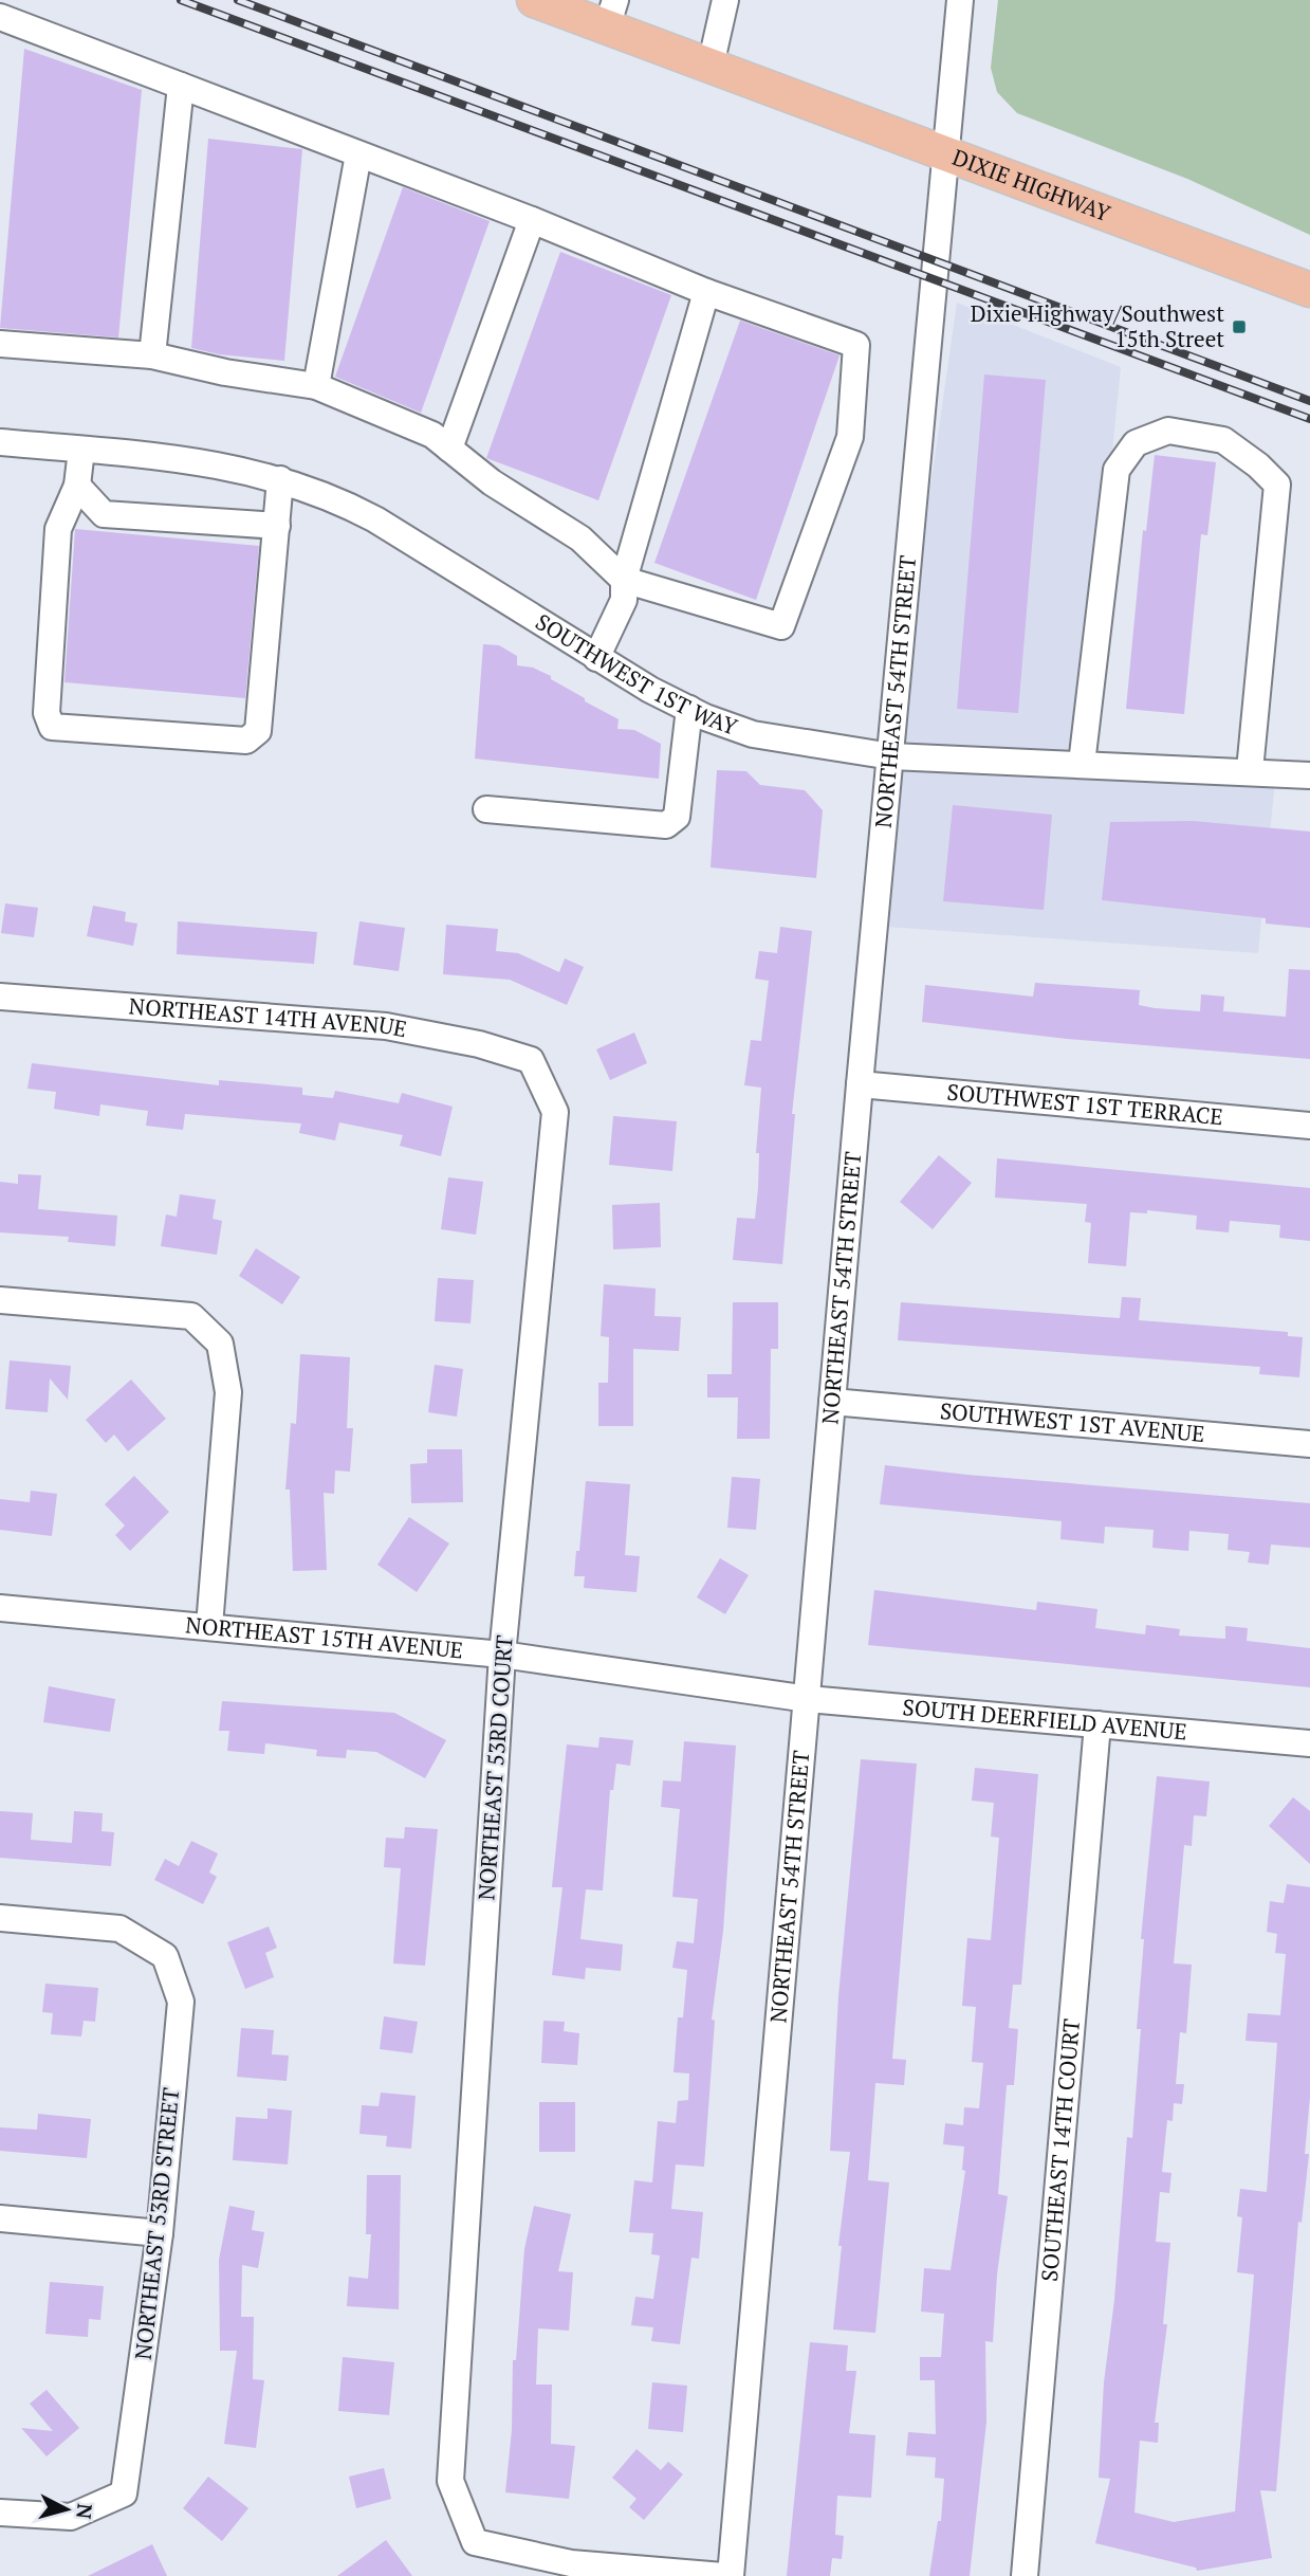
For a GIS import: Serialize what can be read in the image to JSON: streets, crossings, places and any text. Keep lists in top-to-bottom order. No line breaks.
{"streets":{"main road":["DIXIE HIGHWAY"],"street":["SOUTHWEST 1ST WAY","NORTHEAST 54TH STREET","NORTHEAST 14TH AVENUE","SOUTHWEST 1ST TERRACE","SOUTHWEST 1ST AVENUE","NORTHEAST 15TH AVENUE","SOUTH DEERFIELD AVENUE","NORTHEAST 53RD COURT","SOUTHEAST 14TH COURT","NORTHEAST 53RD STREET"]},"crossings":[["DIXIE HIGHWAY","NORTHEAST 54TH STREET"],["SOUTHWEST 1ST WAY","NORTHEAST 54TH STREET"],["NORTHEAST 54TH STREET","SOUTHWEST 1ST TERRACE"],["NORTHEAST 54TH STREET","SOUTHWEST 1ST AVENUE"],["NORTHEAST 54TH STREET","SOUTH DEERFIELD AVENUE"],["NORTHEAST 14TH AVENUE","NORTHEAST 53RD COURT"],["NORTHEAST 15TH AVENUE","SOUTH DEERFIELD AVENUE"],["NORTHEAST 15TH AVENUE","NORTHEAST 53RD COURT"],["SOUTH DEERFIELD AVENUE","SOUTHEAST 14TH COURT"]],"places":{"transit":["Dixie Highway/Southwest 15th Street"]},"north":"right"}
